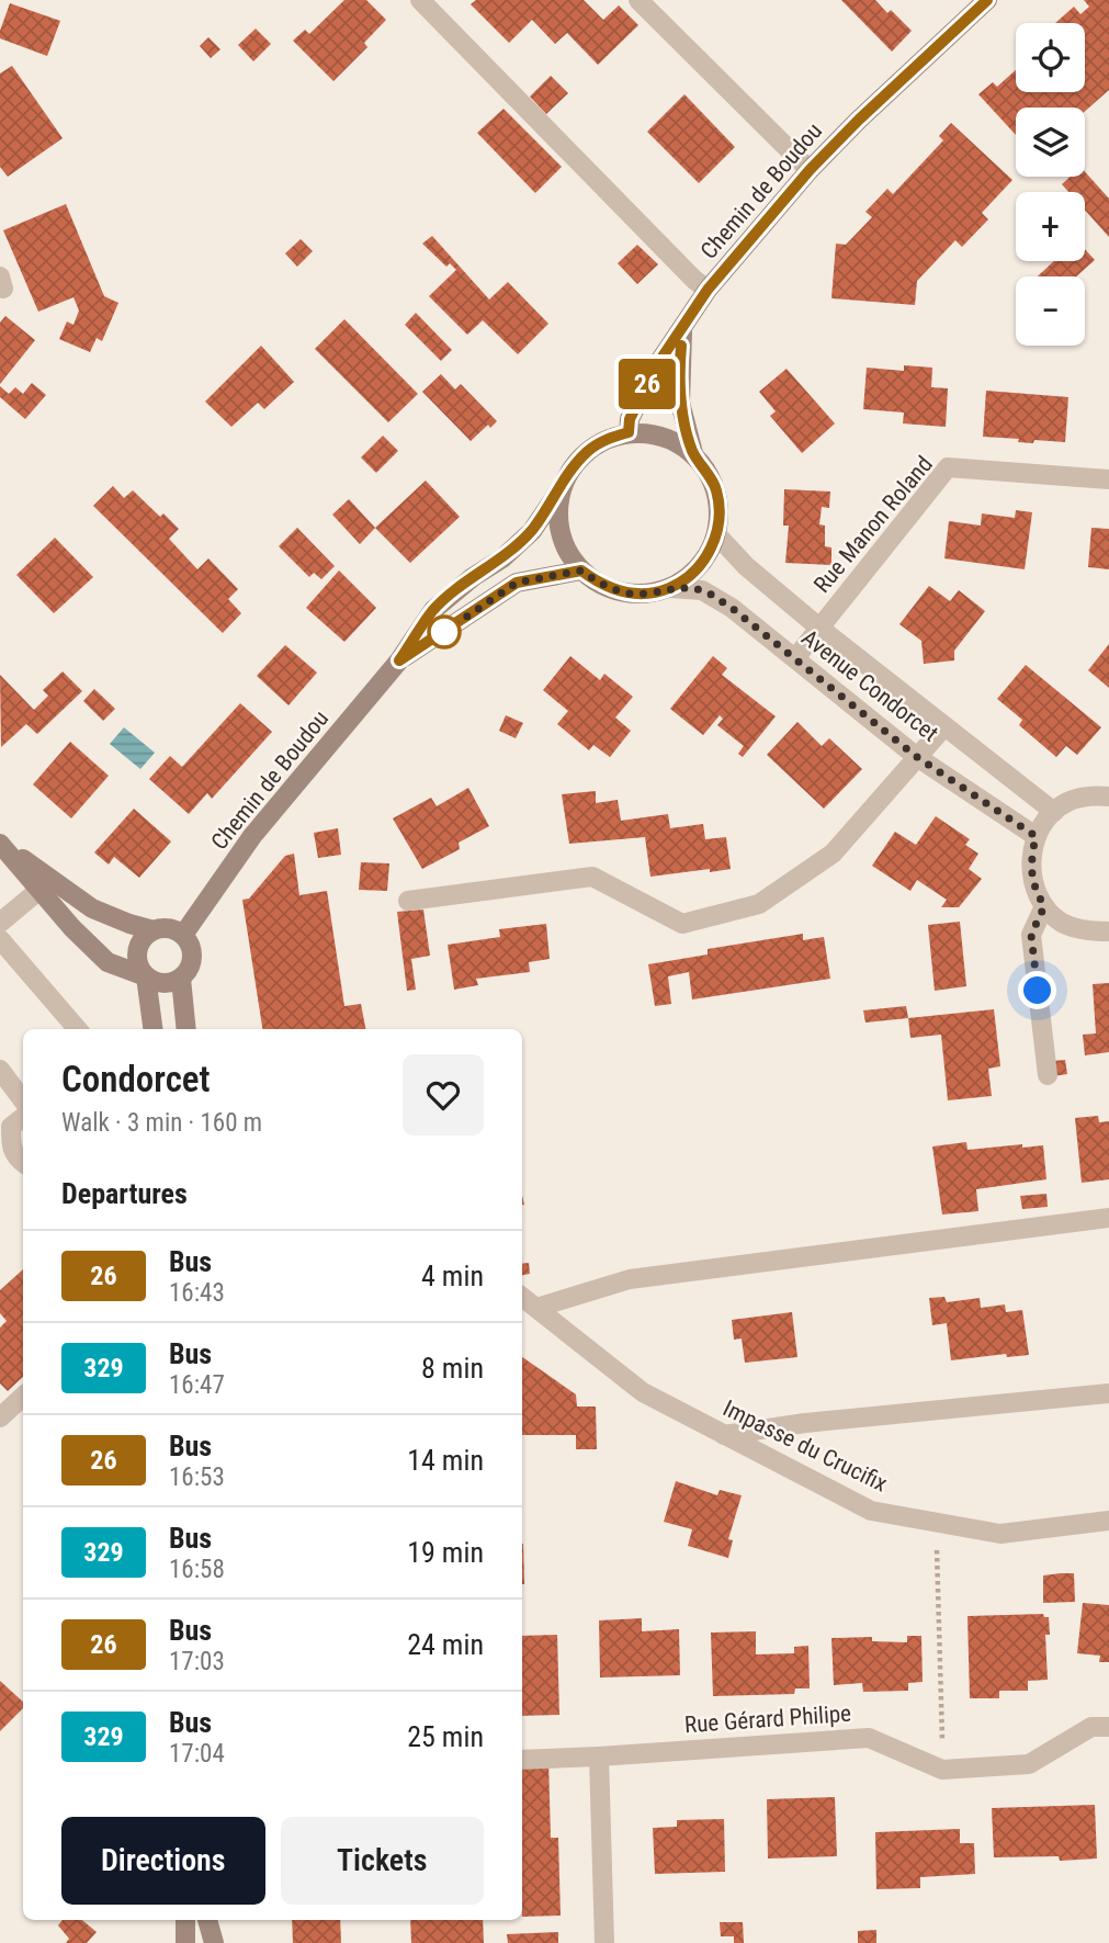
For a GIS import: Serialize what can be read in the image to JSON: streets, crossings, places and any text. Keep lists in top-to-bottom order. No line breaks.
{"streets":{"street":["Chemin de Boudou","Rue Manon Roland","Avenue Condorcet","Impasse du Crucifix","Rue Gérard Philipe"]},"crossings":[["Chemin de Boudou","Avenue Condorcet"],["Rue Manon Roland","Avenue Condorcet"]],"lines":["bus line 26"],"page":{"on_map":"26","map_buttons":["+","−"],"heading":[["Condorcet","Walk · 3 min · 160 m"],"Departures"],"list":[{"mark":"26","name":"Bus","note":"16:43","value":"4 min"},{"mark":"329","name":"Bus","note":"16:47","value":"8 min"},{"mark":"26","name":"Bus","note":"16:53","value":"14 min"},{"mark":"329","name":"Bus","note":"16:58","value":"19 min"},{"mark":"26","name":"Bus","note":"17:03","value":"24 min"},{"mark":"329","name":"Bus","note":"17:04","value":"25 min"}],"buttons":["Directions","Tickets"]}}
